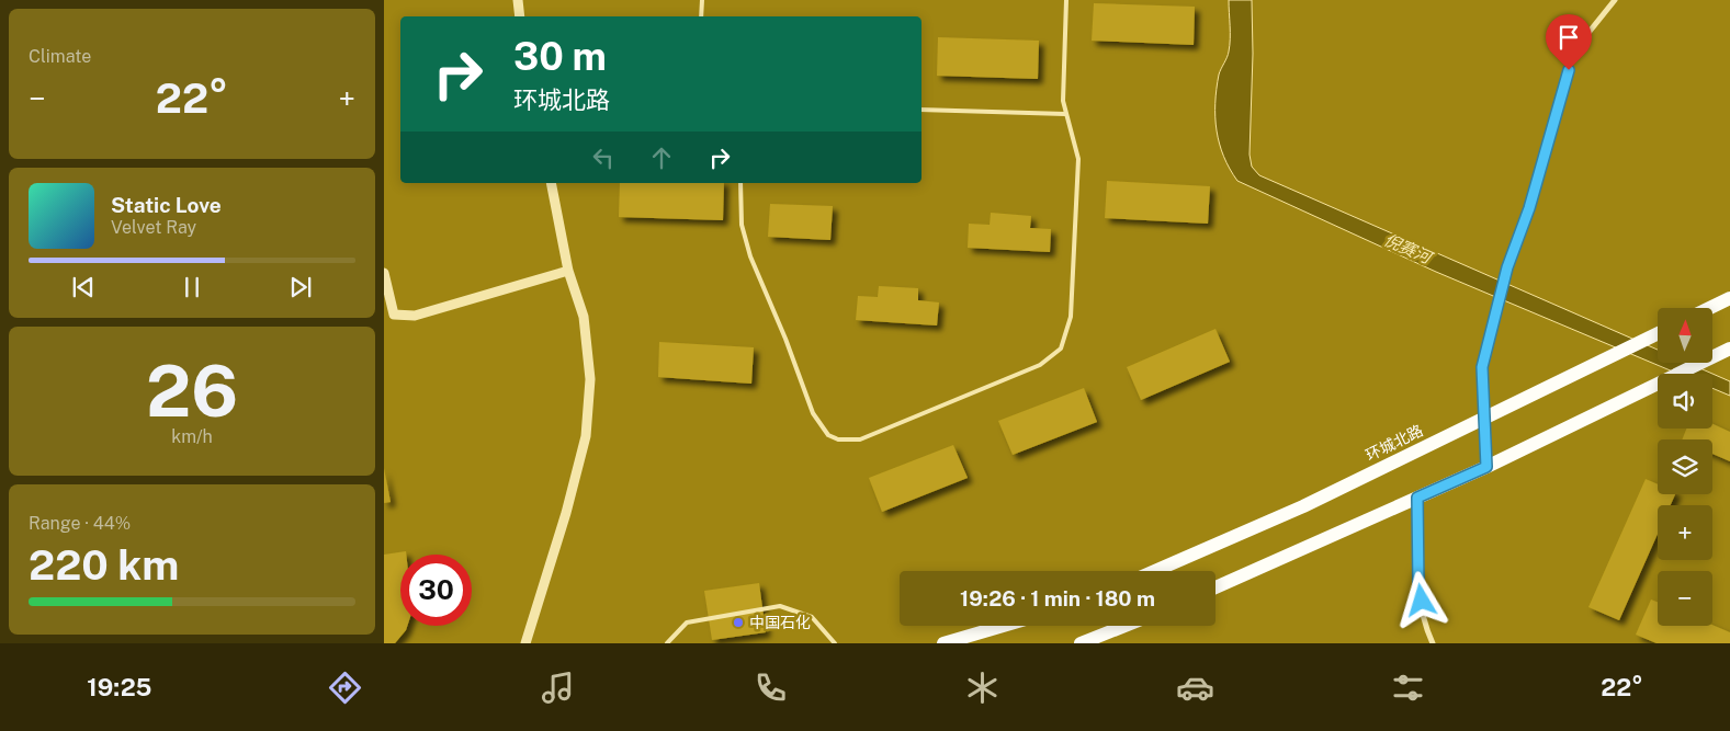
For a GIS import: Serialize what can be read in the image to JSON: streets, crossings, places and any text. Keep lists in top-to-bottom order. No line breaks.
{"streets":{"main road":["环城北路"]},"water":["倪赛河"],"places":["中国石化"],"north":"top","page":{"tile":["Climate",["26","km/h"],["Range · 44%","220 km"]],"turn":["30 m","环城北路"],"heat":["−","22°","+"],"song":["Static Love","Velvet Ray"],"map_buttons":["+","−"],"limit":"30","trip":"19:26 · 1 min · 180 m","tabs":["19:25","22°"]}}
